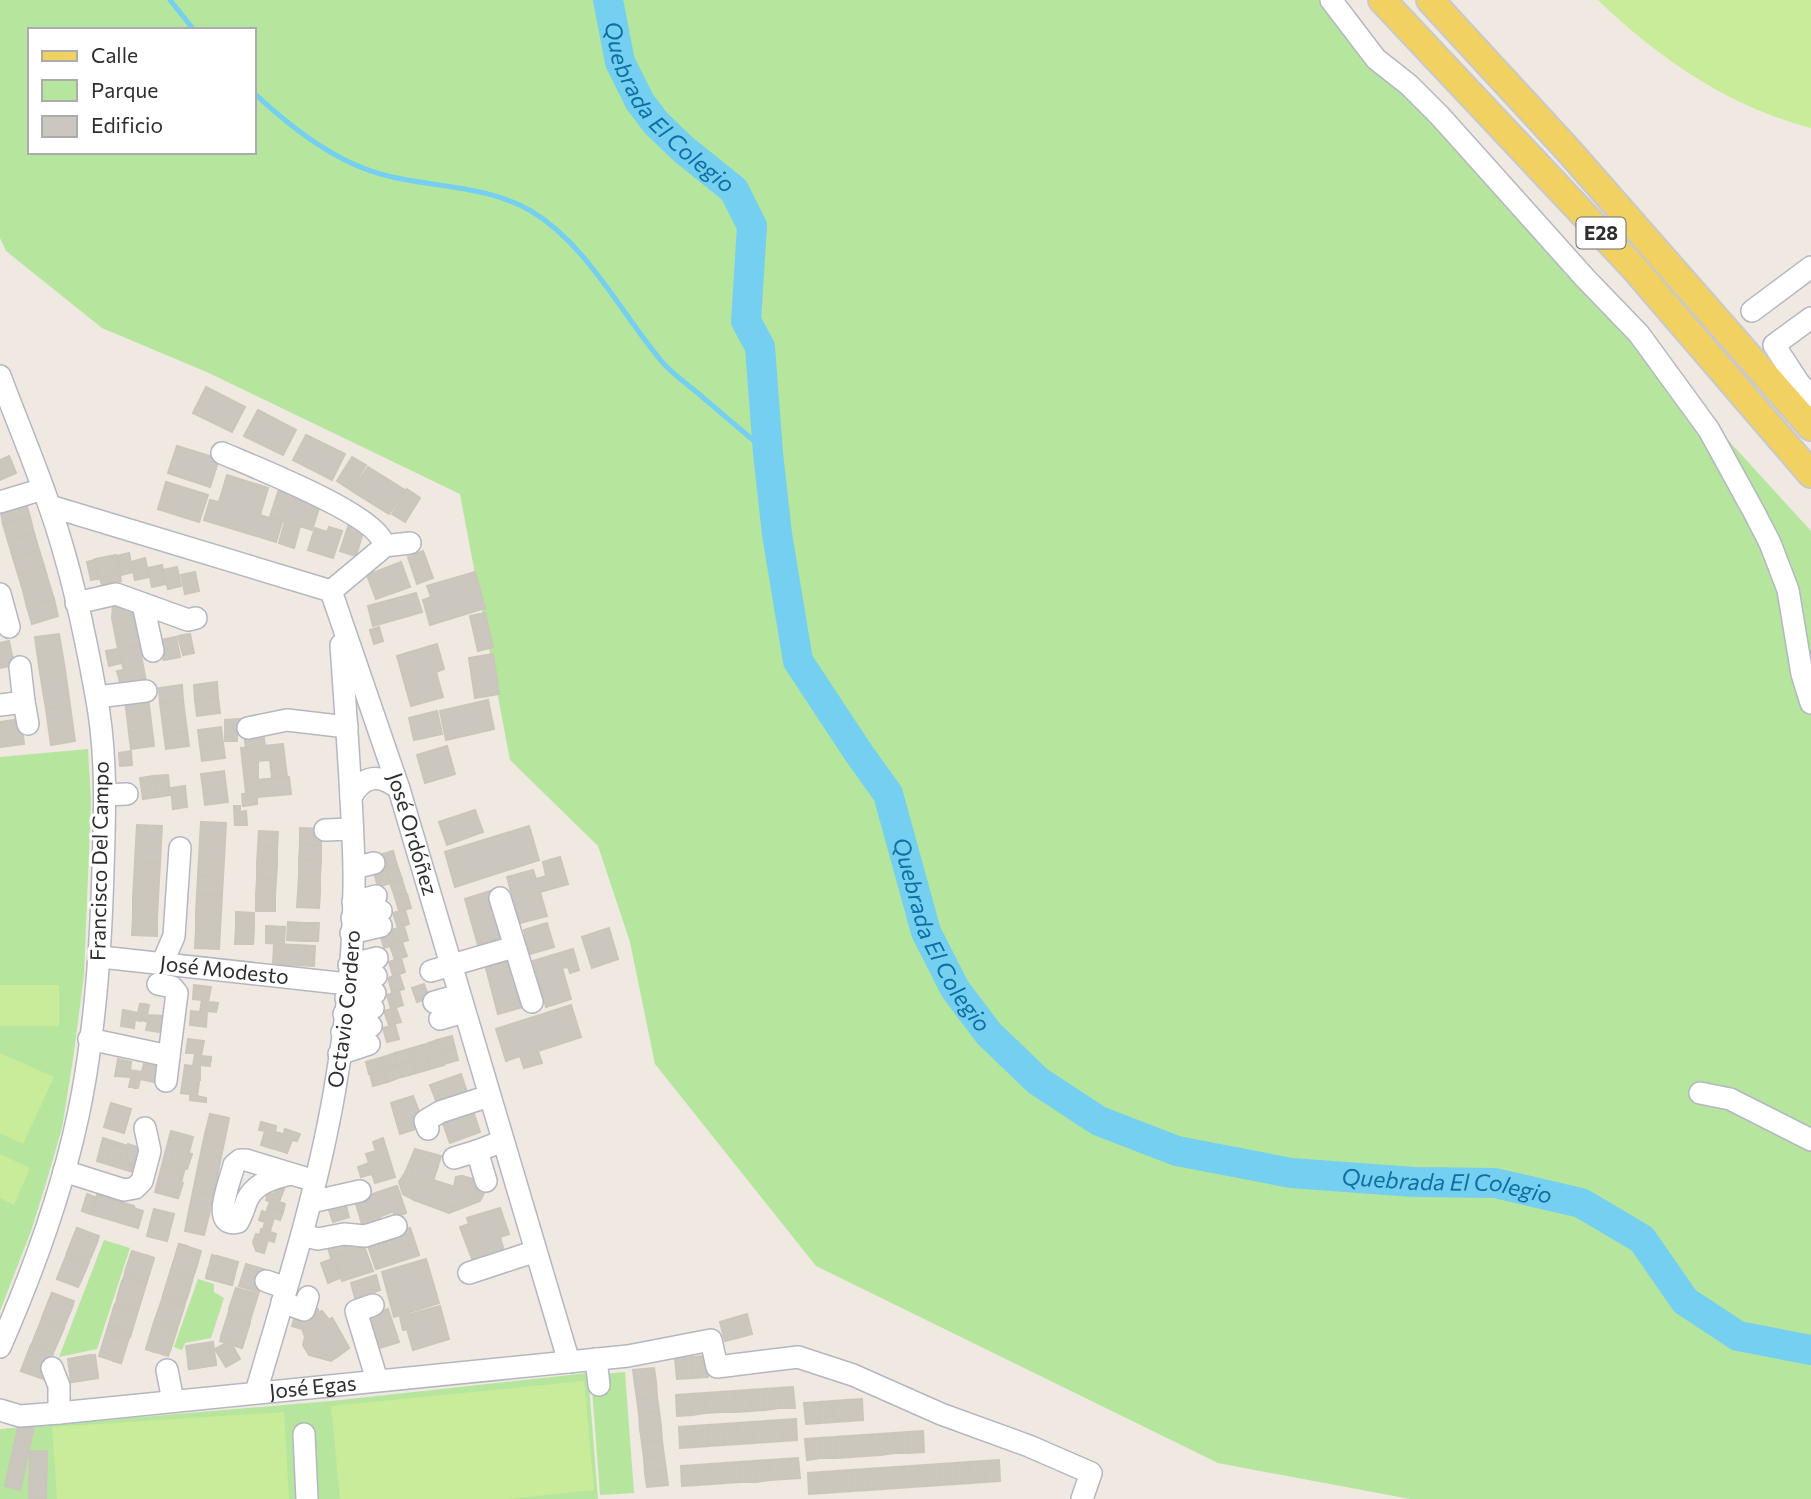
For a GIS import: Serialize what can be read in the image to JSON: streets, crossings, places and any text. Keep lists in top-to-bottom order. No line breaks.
{"streets":{"main road":["E28"],"street":["José Ordóñez","Francisco Del Campo","José Modesto","Octavio Cordero","José Egas"]},"crossings":[["José Ordóñez","Octavio Cordero"],["José Ordóñez","José Egas"],["Francisco Del Campo","José Modesto"],["José Modesto","Octavio Cordero"],["Octavio Cordero","José Egas"]],"water":["Quebrada El Colegio"],"legend":["Calle","Parque","Edificio"]}
